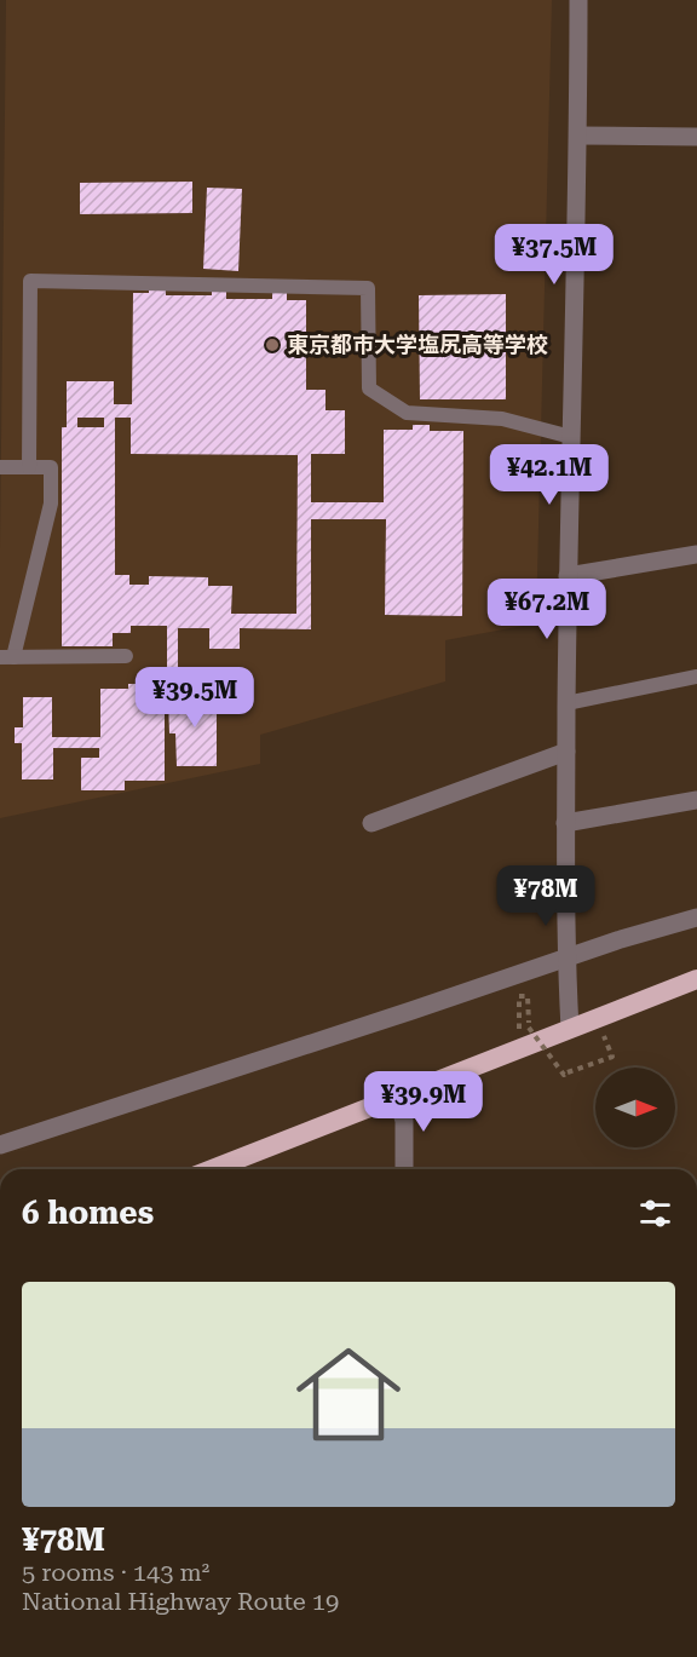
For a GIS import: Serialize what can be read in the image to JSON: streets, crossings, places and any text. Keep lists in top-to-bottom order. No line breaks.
{"places":["東京都市大学塩尻高等学校"],"north":"right","page":{"price":["¥37.5M","¥42.1M","¥67.2M","¥39.5M","¥78M","¥39.9M"],"heading":"6 homes","list":[{"name":"¥78M","note":"5 rooms · 143 m² · National Highway Route 19"}]}}
